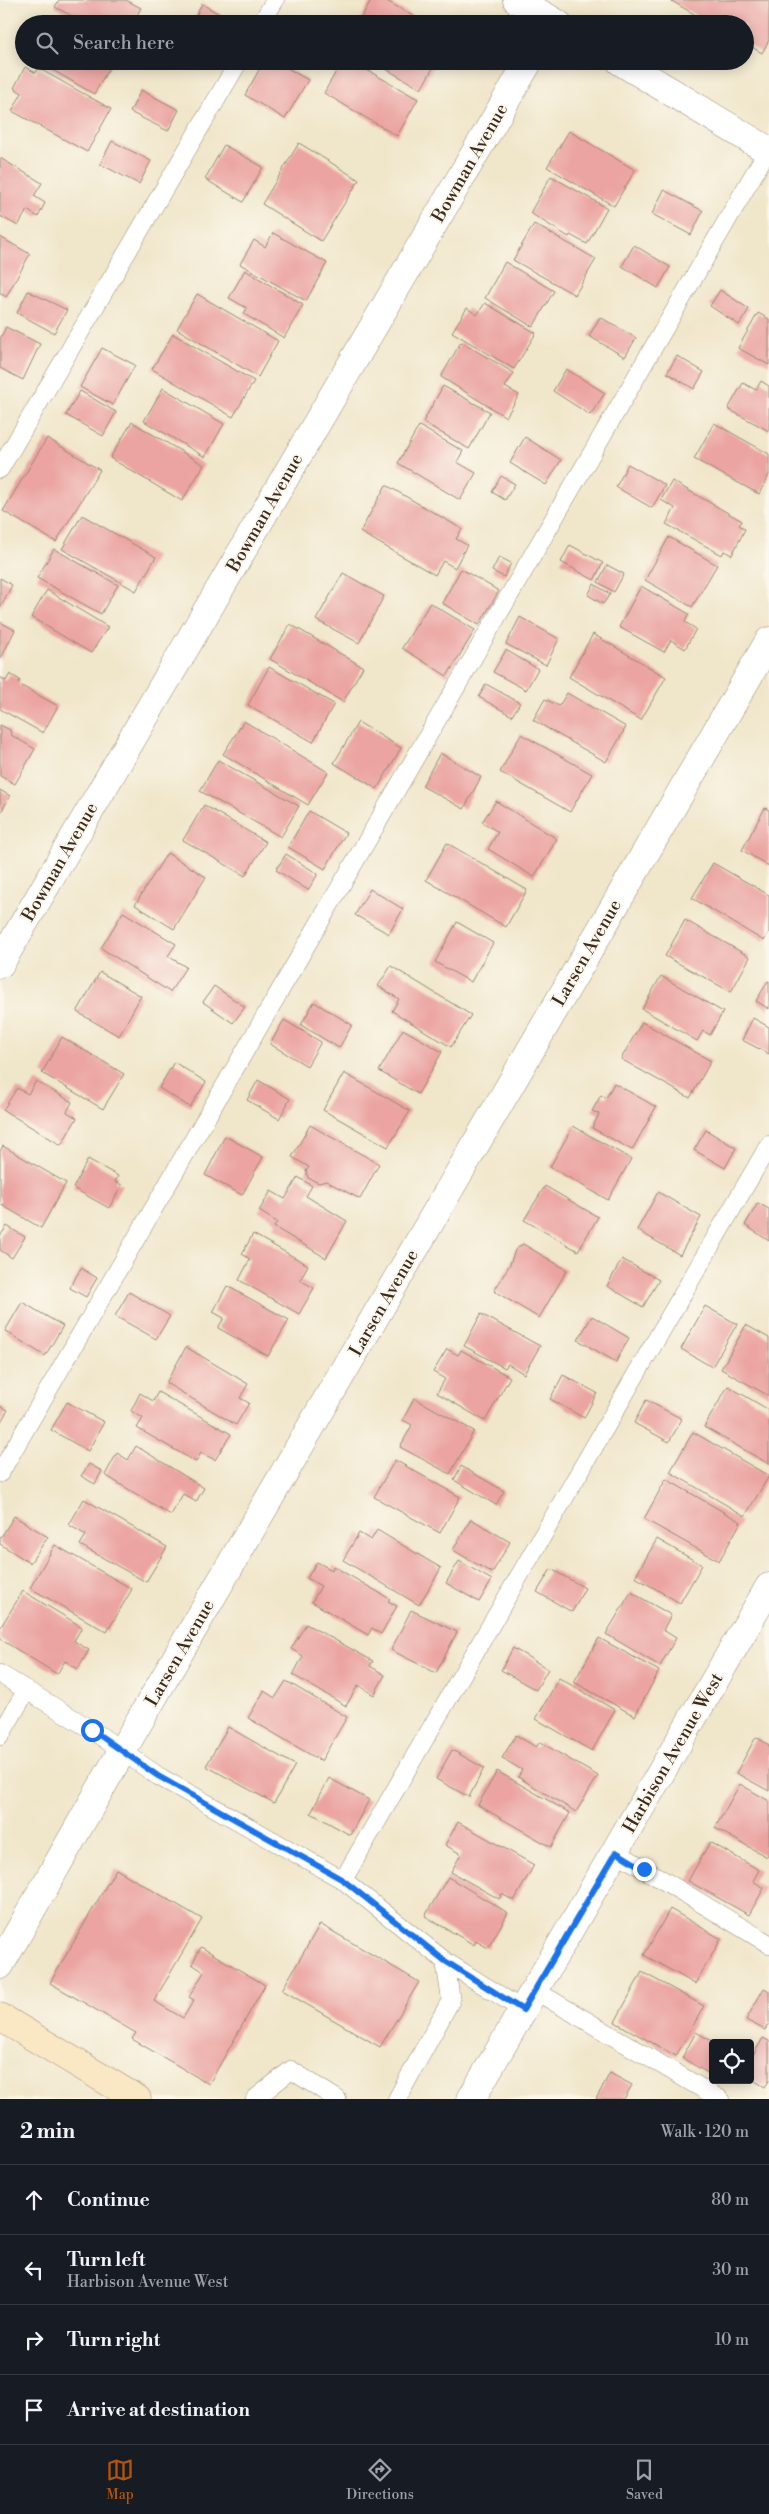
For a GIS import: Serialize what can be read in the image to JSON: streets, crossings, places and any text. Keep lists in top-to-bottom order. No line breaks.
{"streets":{"street":["Bowman Avenue","Larsen Avenue","Harbison Avenue West"]},"page":{"search":"Search here","heading":["2 min","Walk · 120 m"],"list":[["Continue","80 m"],["Turn left","Harbison Avenue West","30 m"],["Turn right","10 m"],"Arrive at destination"],"nav":["Map","Directions","Saved"]}}
